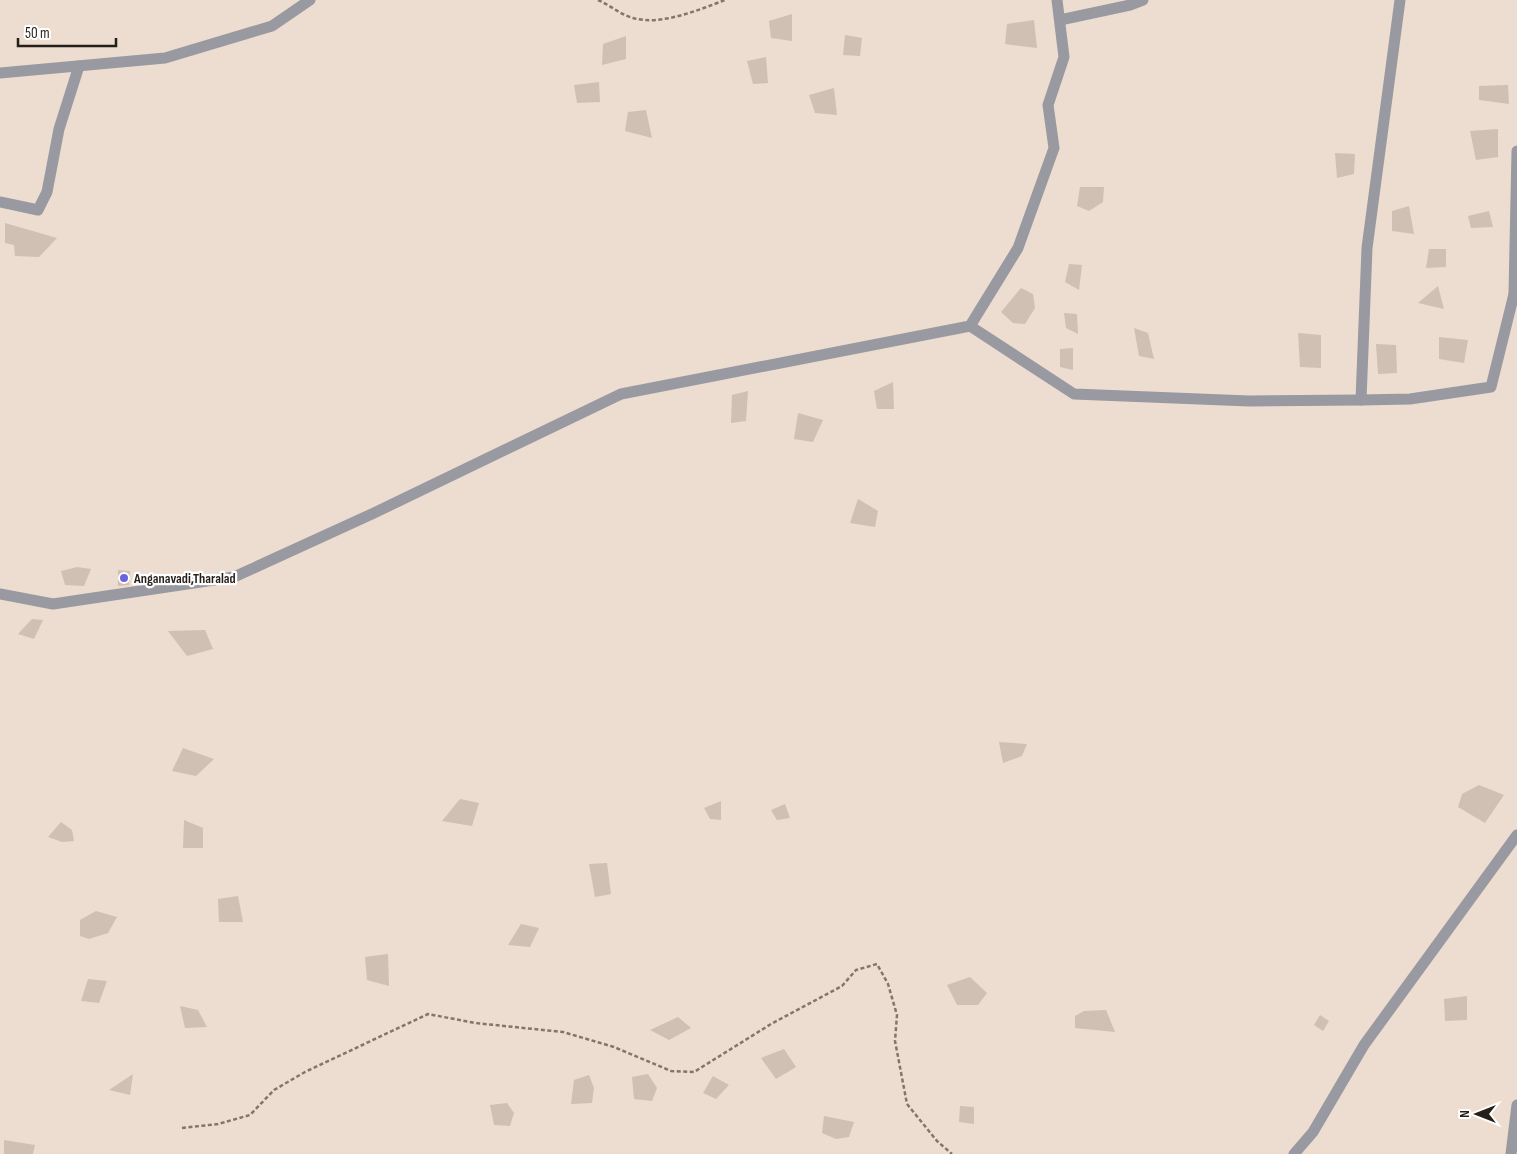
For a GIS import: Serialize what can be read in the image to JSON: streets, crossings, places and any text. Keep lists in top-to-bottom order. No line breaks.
{"places":["Anganavadi,Tharalad"],"scale_bar":"50 m","north":"left"}
